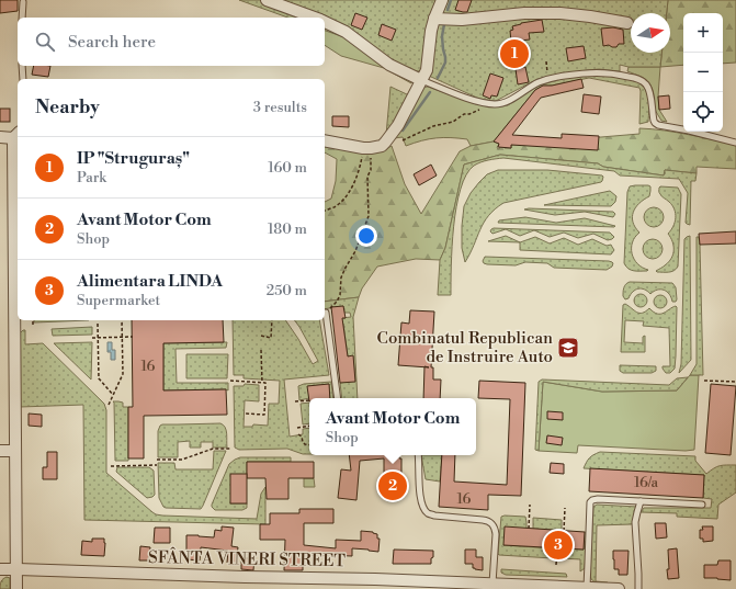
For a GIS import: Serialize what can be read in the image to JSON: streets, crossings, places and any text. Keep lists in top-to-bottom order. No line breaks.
{"streets":{"street":["SFÂNTA VINERI STREET"]},"places":{"school or university":["Combinatul Republican de Instruire Auto"]},"house_numbers":["16","16/a","16"],"north":"right","page":{"map_buttons":["+","−"],"search":"Search here","pins":["1","2","3"],"heading":["Nearby","3 results"],"list":[{"mark":"1","name":"IP \"Struguraș\"","note":"Park","value":"160 m"},{"mark":"2","name":"Avant Motor Com","note":"Shop","value":"180 m"},{"mark":"3","name":"Alimentara LINDA","note":"Supermarket","value":"250 m"}],"popup":["Avant Motor Com","Shop"]}}
